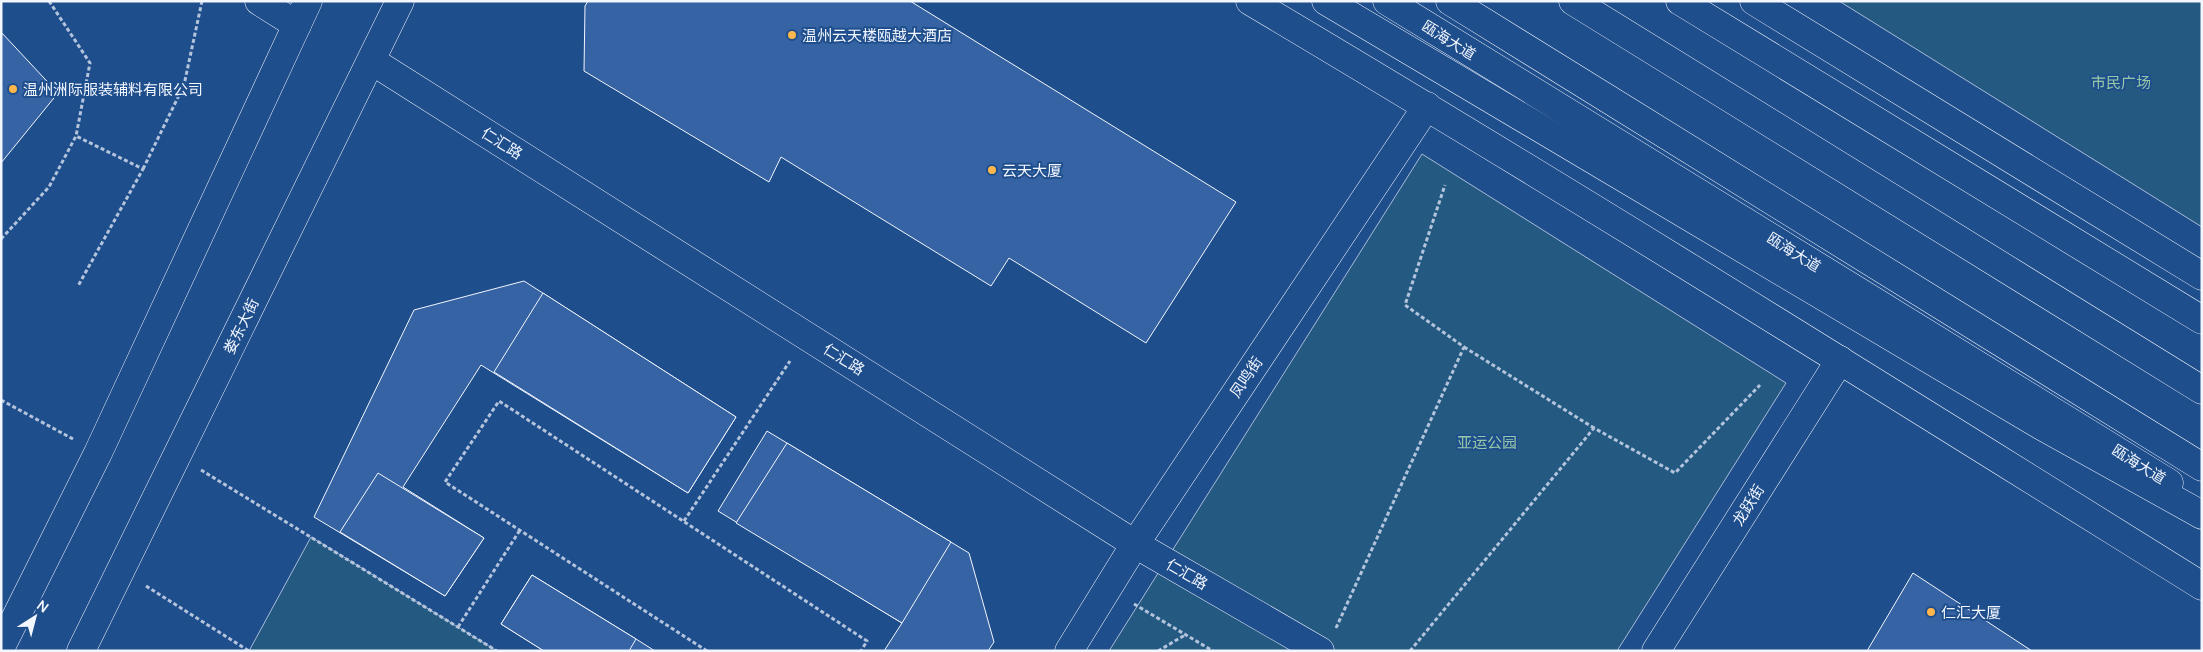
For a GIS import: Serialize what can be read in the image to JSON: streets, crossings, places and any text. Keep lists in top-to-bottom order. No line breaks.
{"streets":{"main road":["瓯海大道","仁汇路","娄东大街","凤鸣街","龙跃街"]},"crossings":[["仁汇路","娄东大街"],["仁汇路","凤鸣街"]],"parks":["市民广场","亚运公园"],"places":["温州云天楼瓯越大酒店","温州洲际服装辅料有限公司","云天大厦","仁汇大厦"],"north":"top right"}
